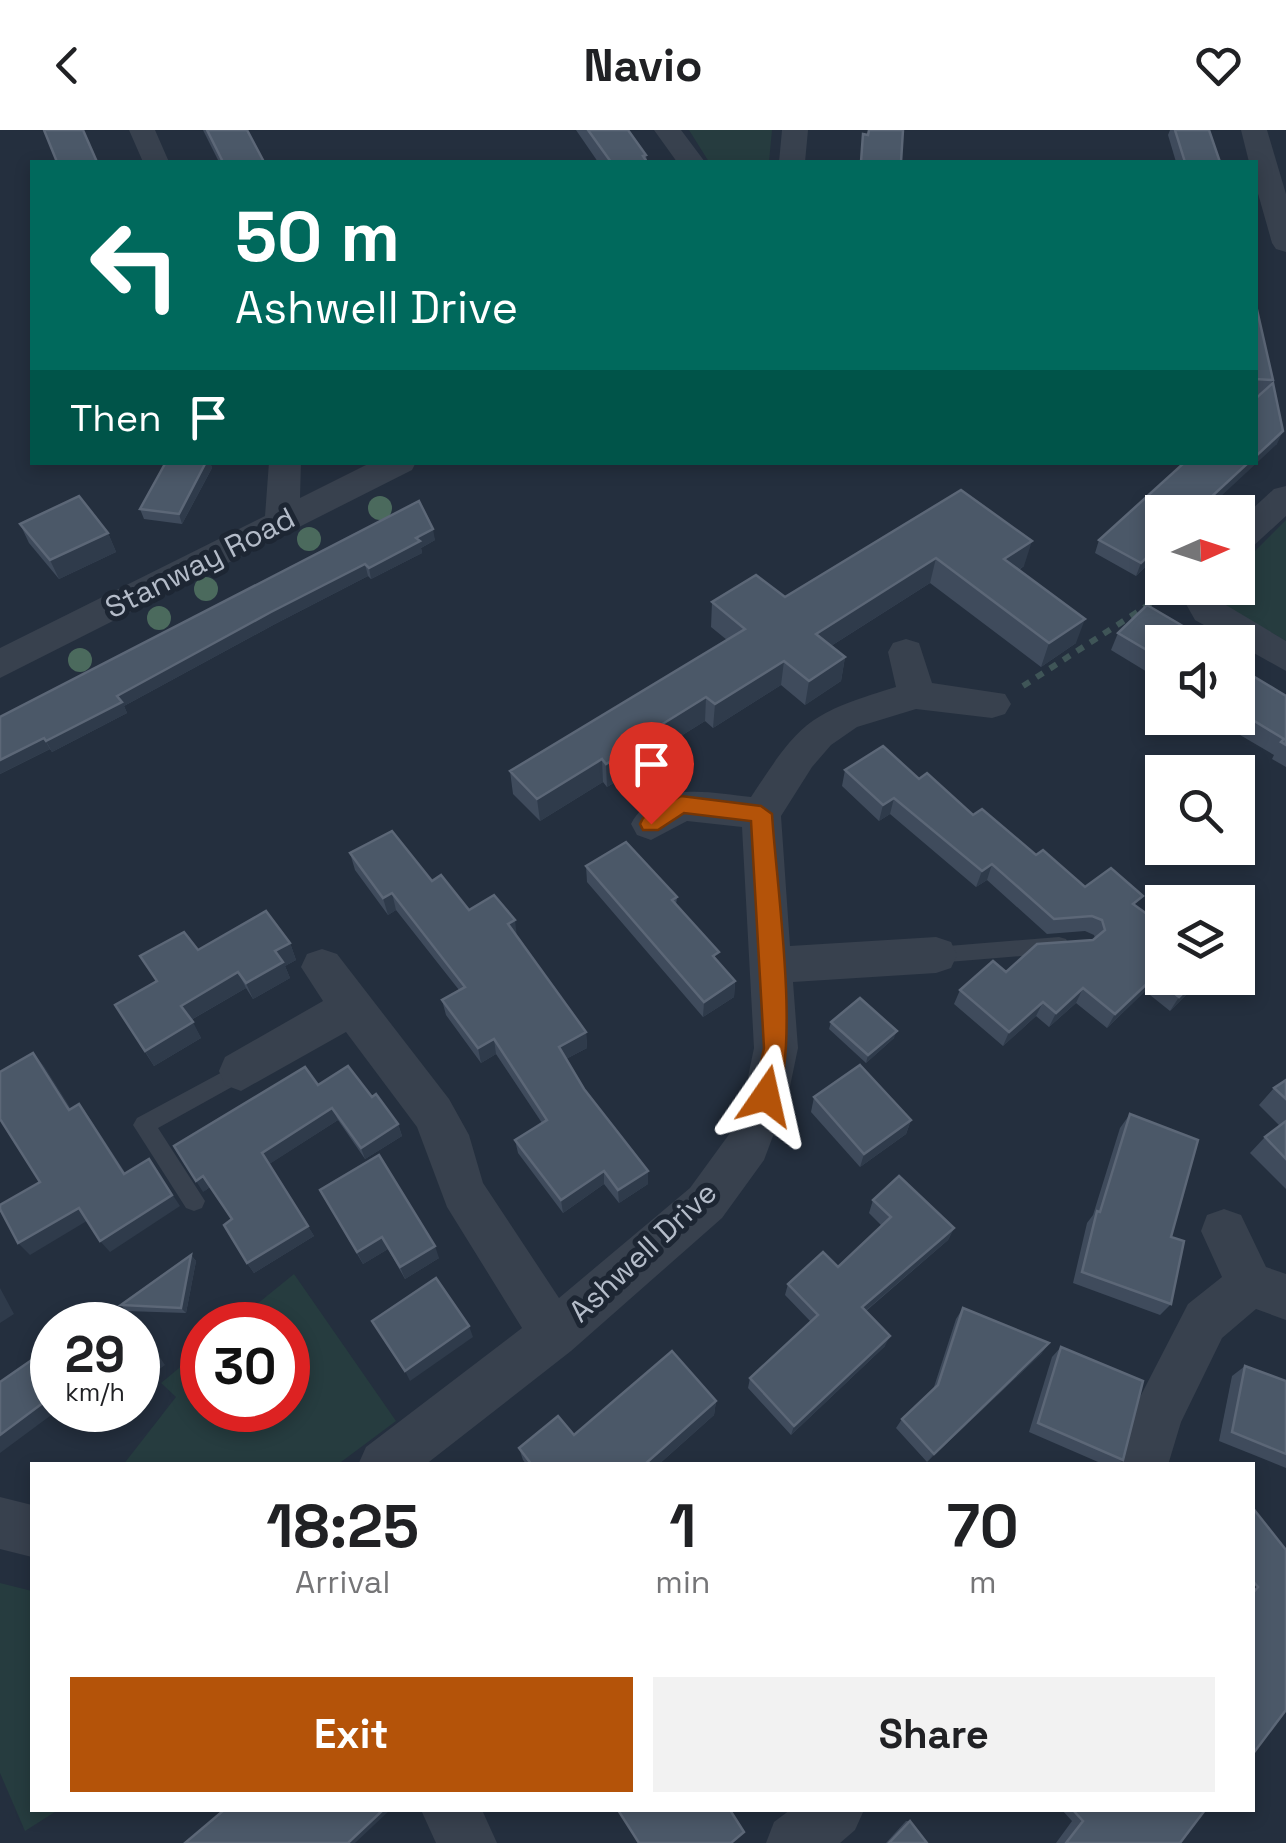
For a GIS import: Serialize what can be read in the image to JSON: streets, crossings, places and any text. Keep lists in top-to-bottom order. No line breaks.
{"streets":{"street":["Stanway Road","Ashwell Drive"]},"north":"right","page":{"header":"Navio","turn":["50 m","Ashwell Drive"],"then":"Then","speed":"29 km/h","limit":"30","eta":["18:25","Arrival","1","min","70","m"],"buttons":["Exit","Share"]}}
